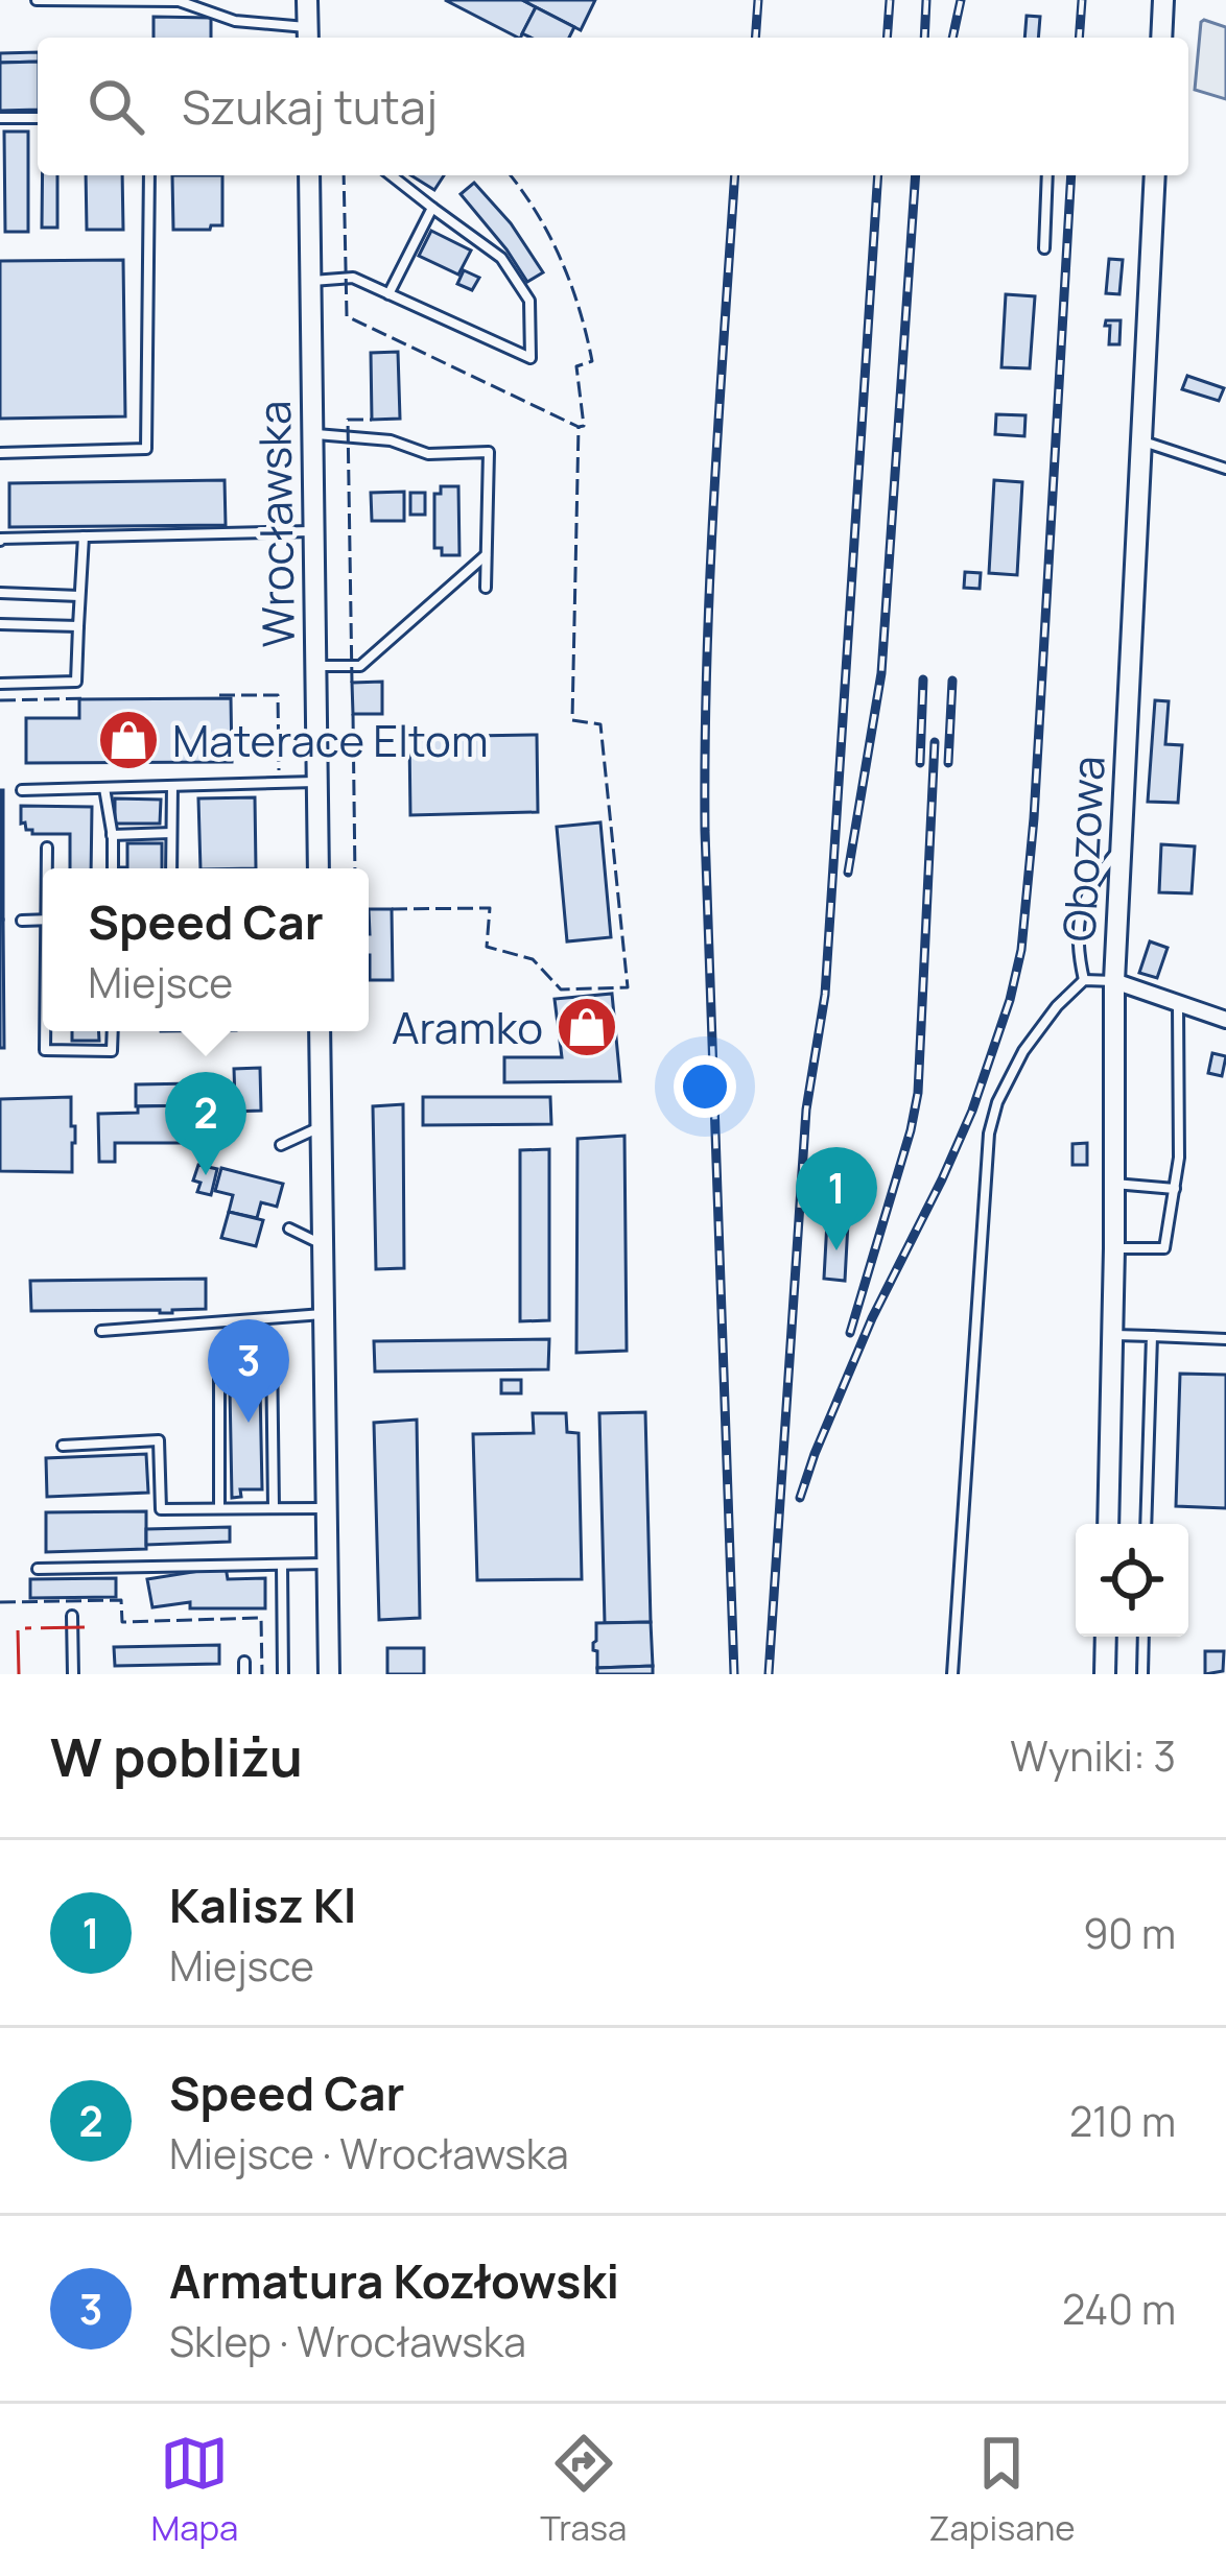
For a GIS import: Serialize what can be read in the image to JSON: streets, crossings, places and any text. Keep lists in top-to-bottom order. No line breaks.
{"streets":{"street":["Wrocławska","Obozowa"]},"places":{"shop":["Materace Eltom","Aramko"]},"page":{"search":"Szukaj tutaj","popup":["Speed Car","Miejsce"],"pins":["2","1","3"],"heading":["W pobliżu","Wyniki: 3"],"list":[{"mark":"1","name":"Kalisz Kl","note":"Miejsce","value":"90 m"},{"mark":"2","name":"Speed Car","note":"Miejsce · Wrocławska","value":"210 m"},{"mark":"3","name":"Armatura Kozłowski","note":"Sklep · Wrocławska","value":"240 m"}],"nav":["Mapa","Trasa","Zapisane"]}}
